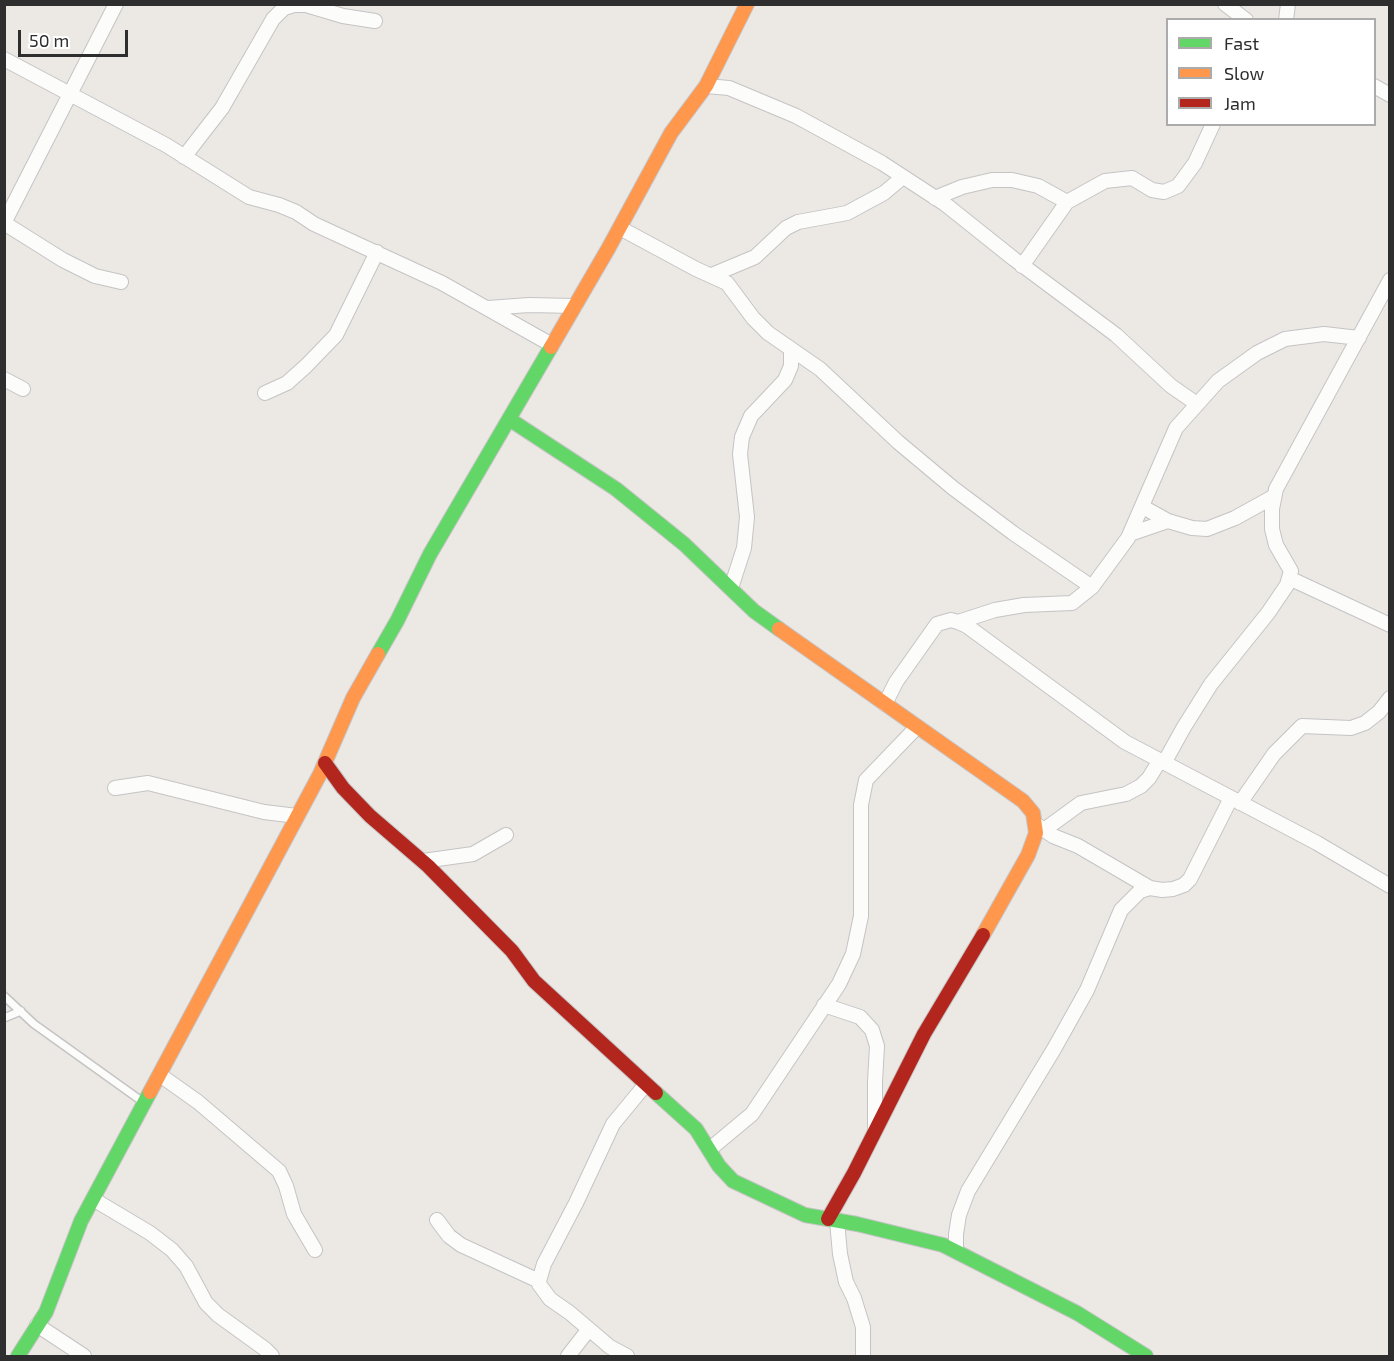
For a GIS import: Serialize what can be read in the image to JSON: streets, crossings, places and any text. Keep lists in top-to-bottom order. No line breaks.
{"legend":["Fast","Slow","Jam"],"scale_bar":"50 m"}
